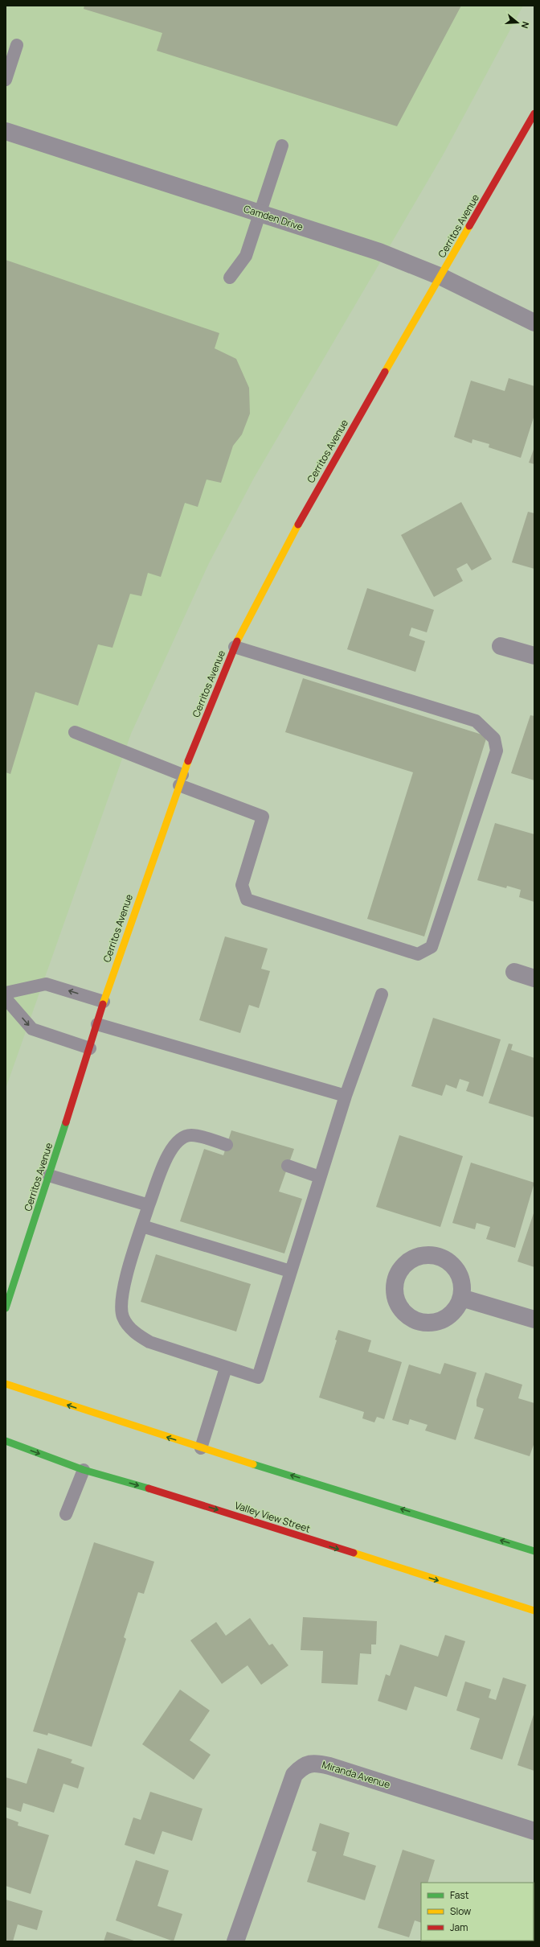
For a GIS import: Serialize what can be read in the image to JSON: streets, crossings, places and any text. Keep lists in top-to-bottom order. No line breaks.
{"streets":{"main road":["Cerritos Avenue","Valley View Street"],"street":["Camden Drive","Miranda Avenue"]},"crossings":[["Camden Drive","Cerritos Avenue"]],"legend":["Fast","Slow","Jam"],"north":"right"}
